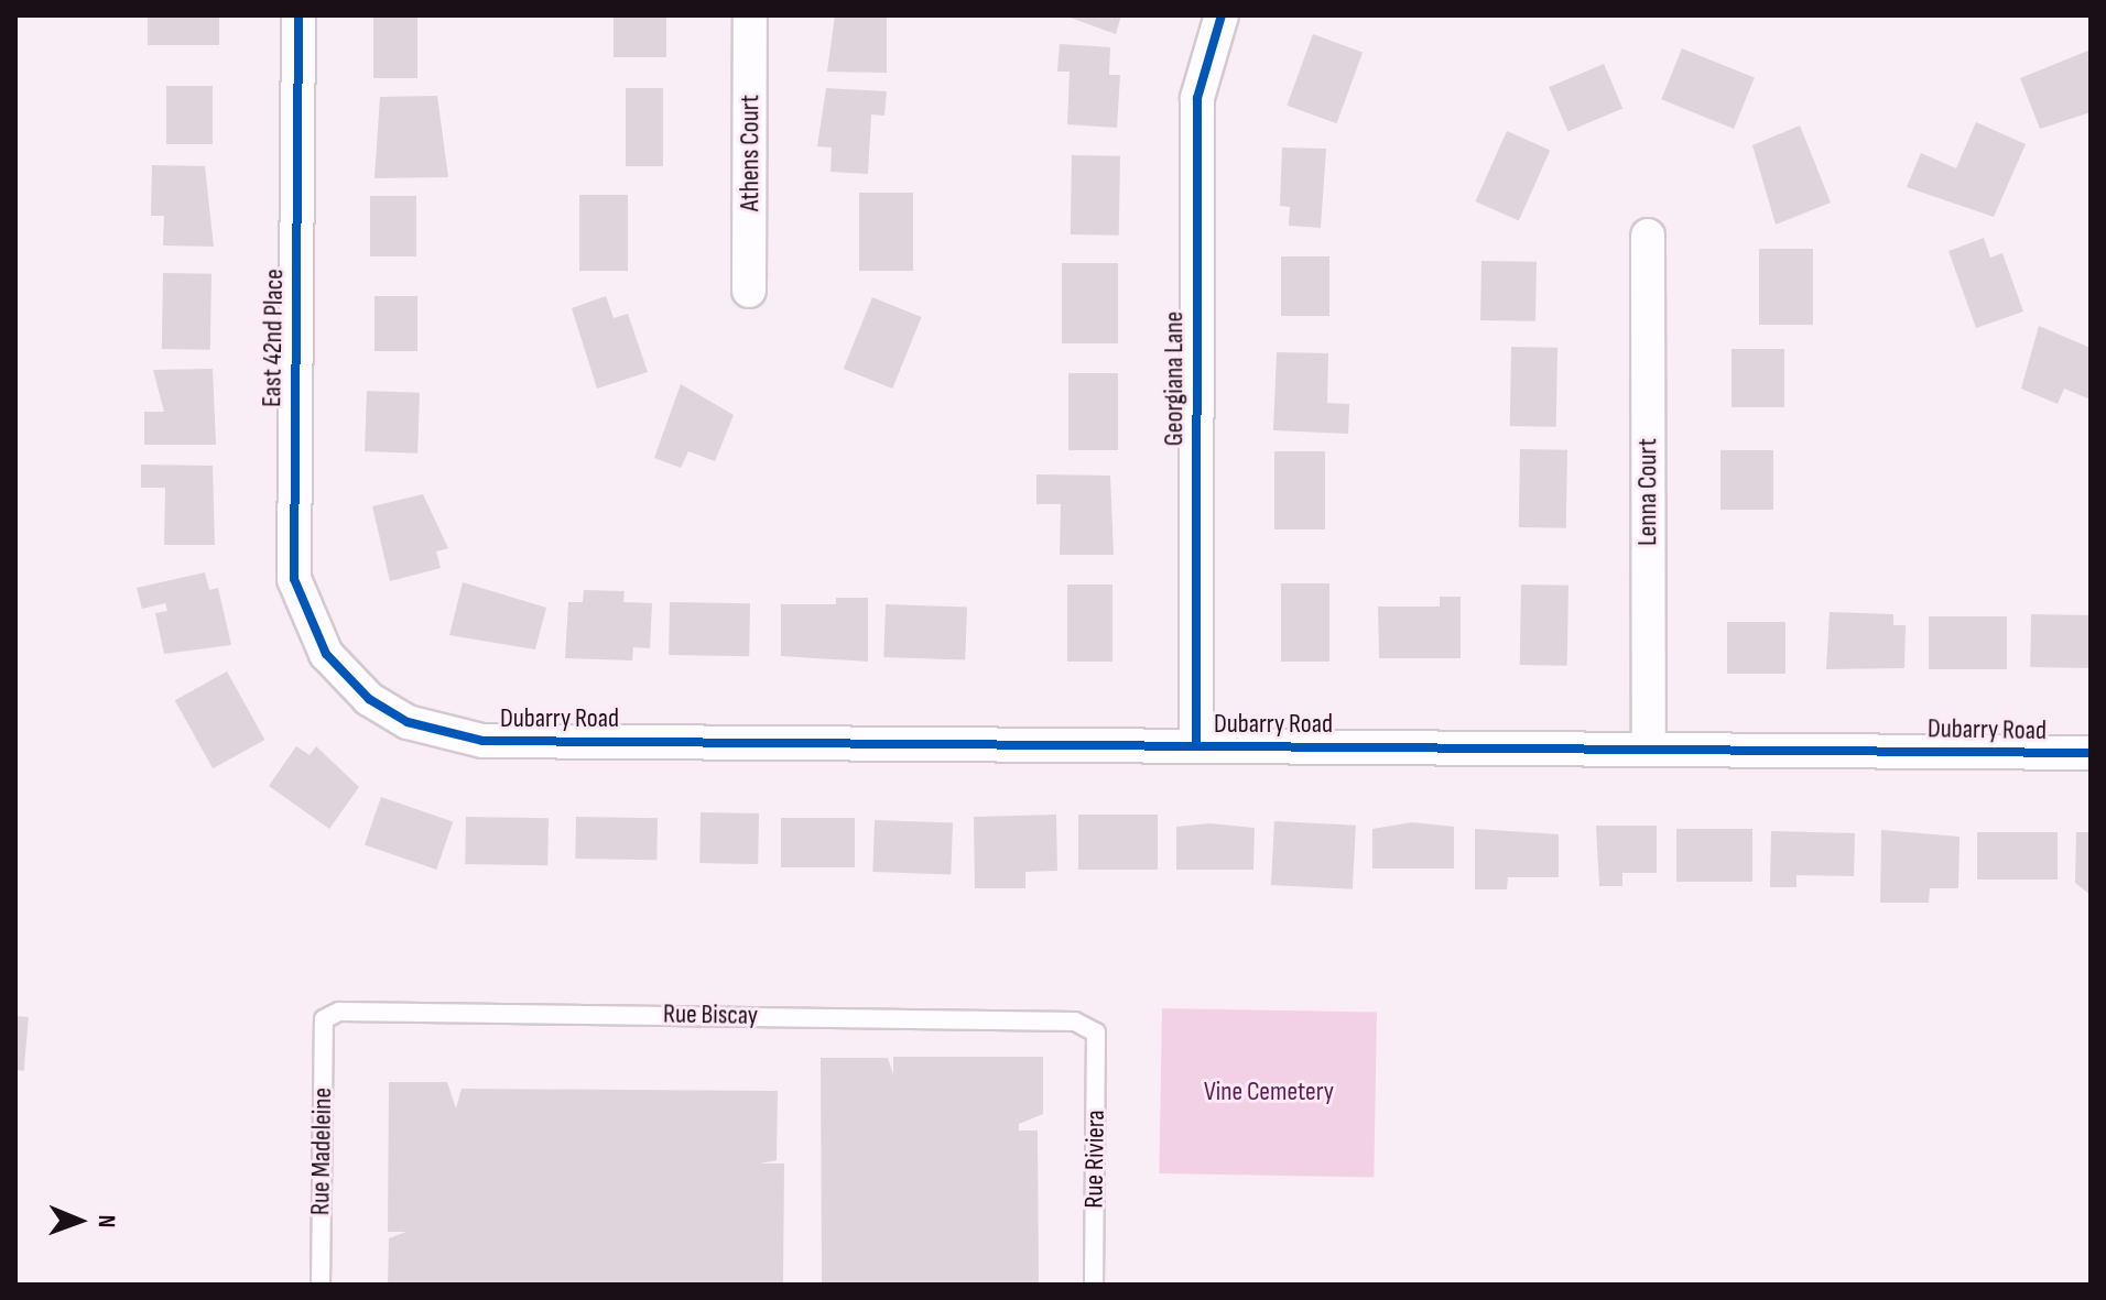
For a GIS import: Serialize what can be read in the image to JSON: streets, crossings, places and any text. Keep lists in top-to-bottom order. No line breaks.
{"streets":{"street":["Athens Court","East 42nd Place","Georgiana Lane","Lenna Court","Dubarry Road"],"lane":["Rue Biscay","Rue Madeleine","Rue Riviera"]},"crossings":[["East 42nd Place","Dubarry Road"],["Georgiana Lane","Dubarry Road"],["Lenna Court","Dubarry Road"],["Rue Biscay","Rue Madeleine"],["Rue Biscay","Rue Riviera"]],"parks":["Vine Cemetery"],"north":"right"}
